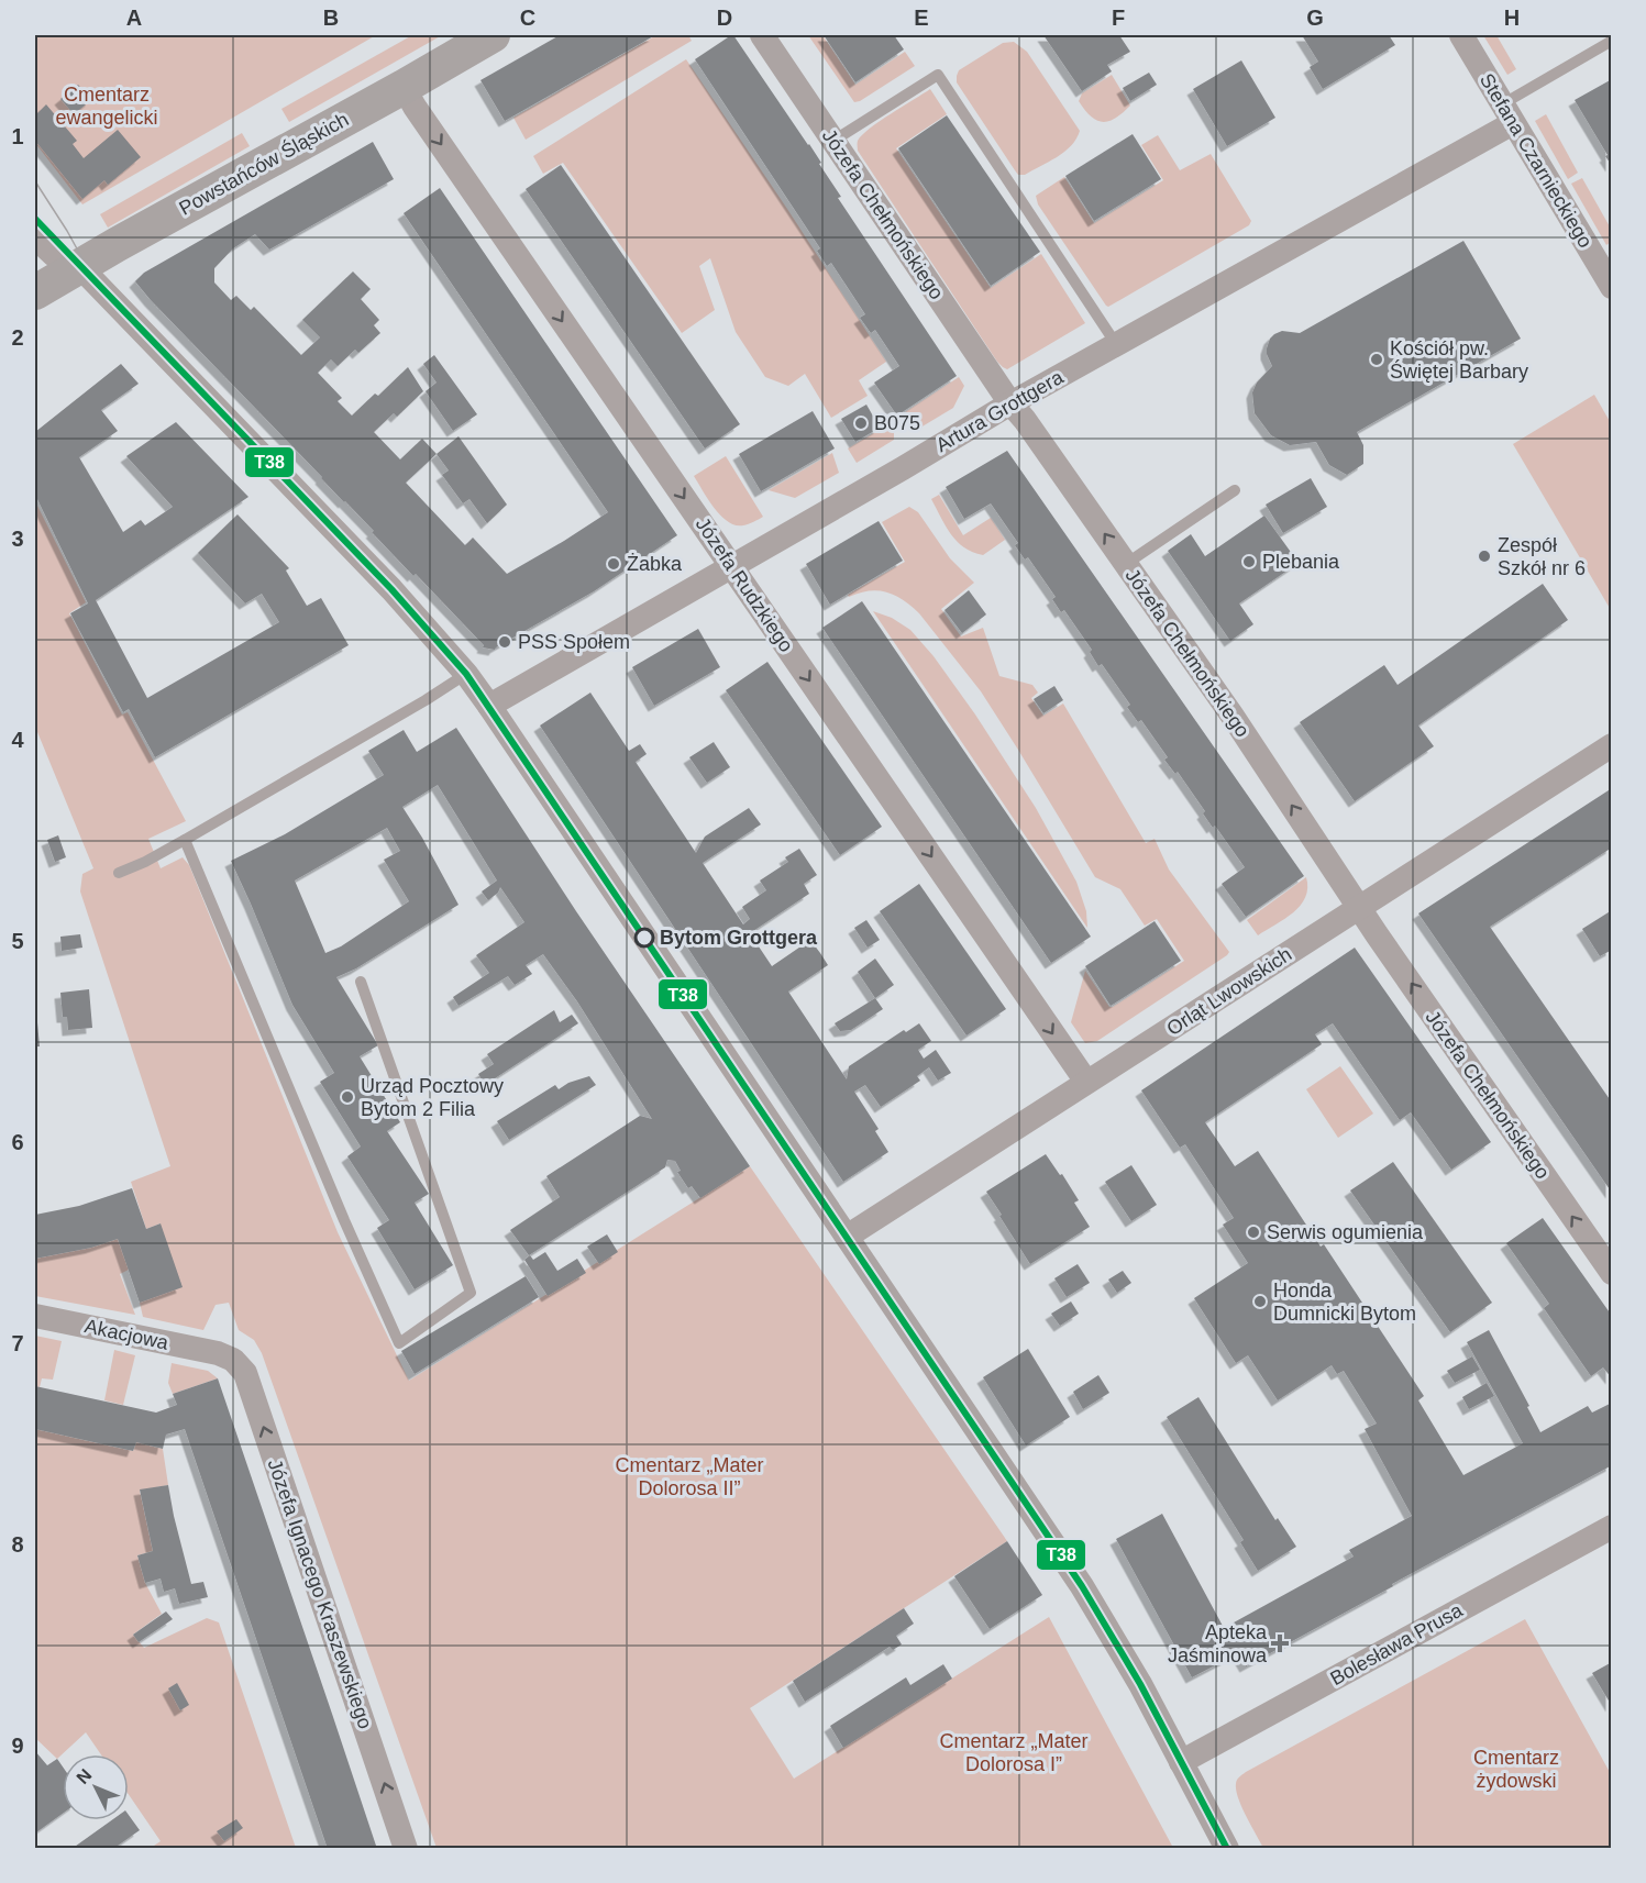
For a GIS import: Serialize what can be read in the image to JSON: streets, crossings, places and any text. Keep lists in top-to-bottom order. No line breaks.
{"streets":{"street":["Stefana Czarnieckiego","Powstańców Śląskich","Józefa Chełmońskiego","Artura Grottgera","Józefa Rudzkiego","Orląt Lwowskich","Akacjowa","Józefa Ignacego Kraszewskiego","Bolesława Prusa"]},"crossings":[["Stefana Czarnieckiego","Artura Grottgera"],["Powstańców Śląskich","Józefa Rudzkiego"],["Józefa Chełmońskiego","Artura Grottgera"],["Józefa Chełmońskiego","Orląt Lwowskich"],["Artura Grottgera","Józefa Rudzkiego"],["Józefa Rudzkiego","Orląt Lwowskich"],["Akacjowa","Józefa Ignacego Kraszewskiego"]],"one_way":["Józefa Chełmońskiego","Józefa Rudzkiego","Józefa Ignacego Kraszewskiego"],"parks":["Cmentarz ewangelicki","Cmentarz „Mater Dolorosa II”","Cmentarz „Mater Dolorosa I”","Cmentarz żydowski"],"places":{"other":["Kościół pw. Świętej Barbary","B075","Zespół Szkół nr 6","Plebania","Żabka","PSS Społem","Bytom Grottgera","Urząd Pocztowy Bytom 2 Filia","Serwis ogumienia","Honda Dumnicki Bytom"],"health":["Apteka Jaśminowa"]},"lines":["transit line T38"],"north":"top left","grid":{"columns":["A","B","C","D","E","F","G","H"],"rows":["1","2","3","4","5","6","7","8","9"]}}
